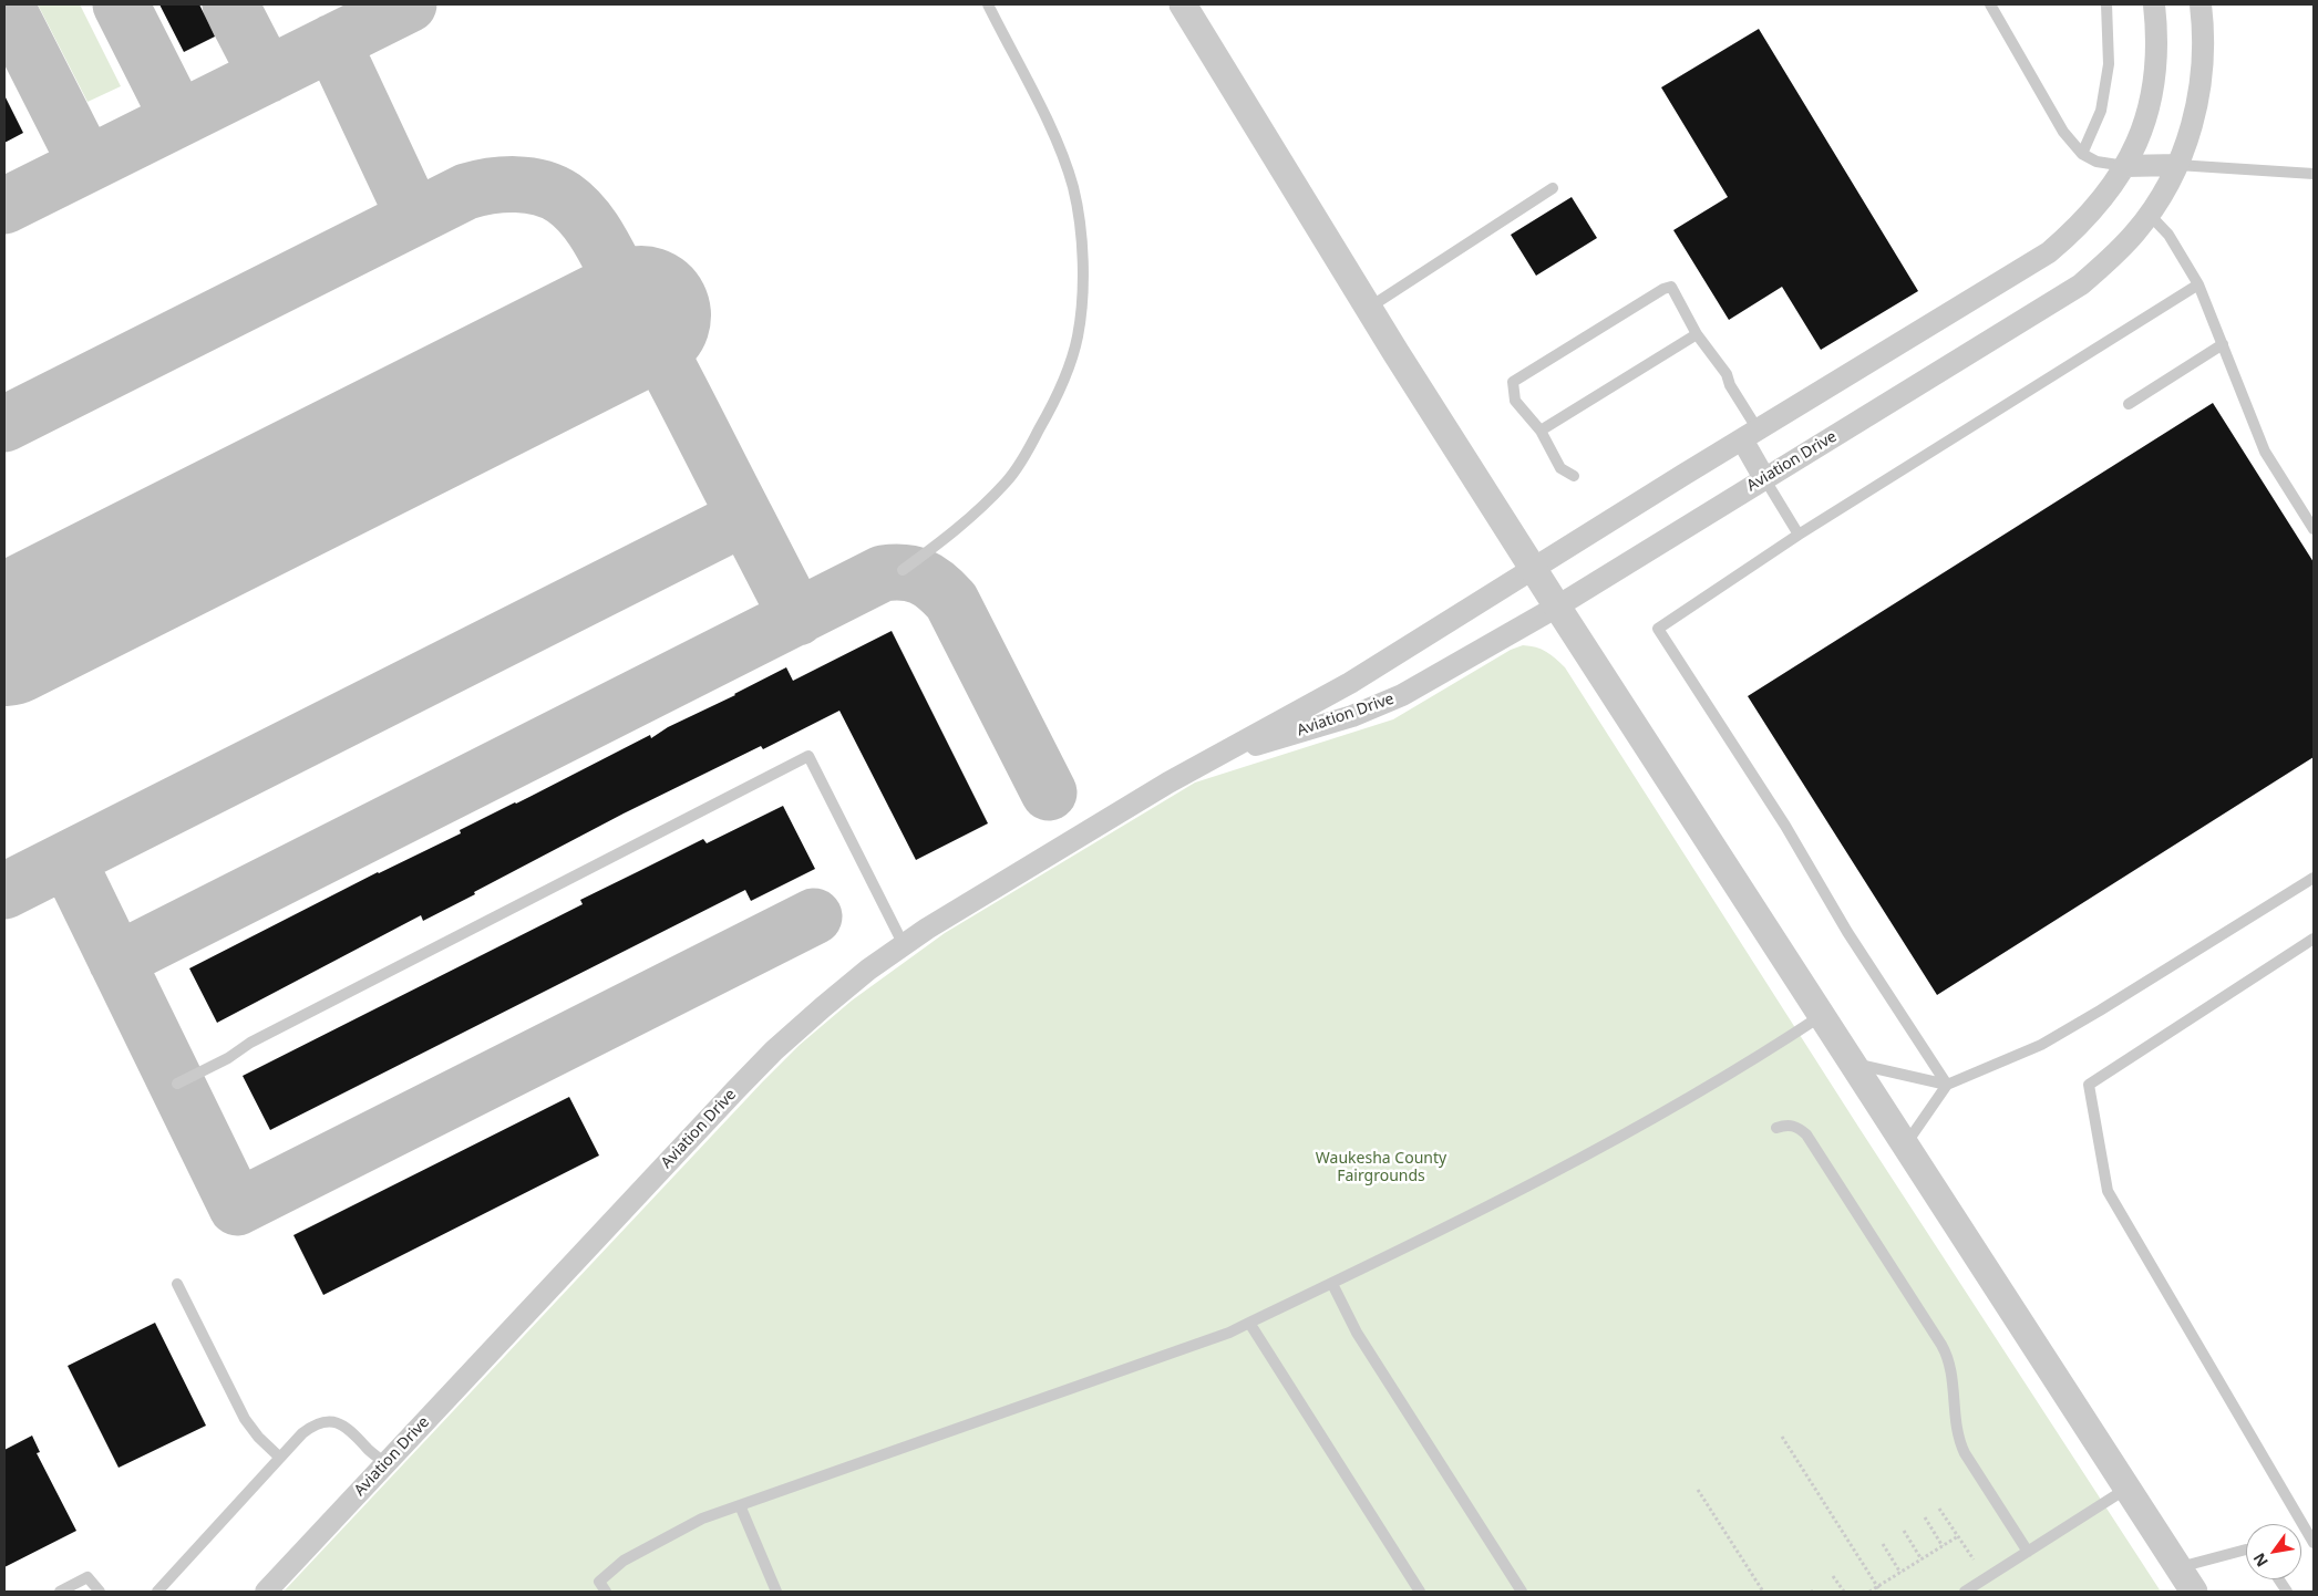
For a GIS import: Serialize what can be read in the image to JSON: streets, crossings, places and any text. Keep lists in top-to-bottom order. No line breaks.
{"streets":{"street":["Aviation Drive"]},"parks":["Waukesha County Fairgrounds"],"north":"bottom left"}
